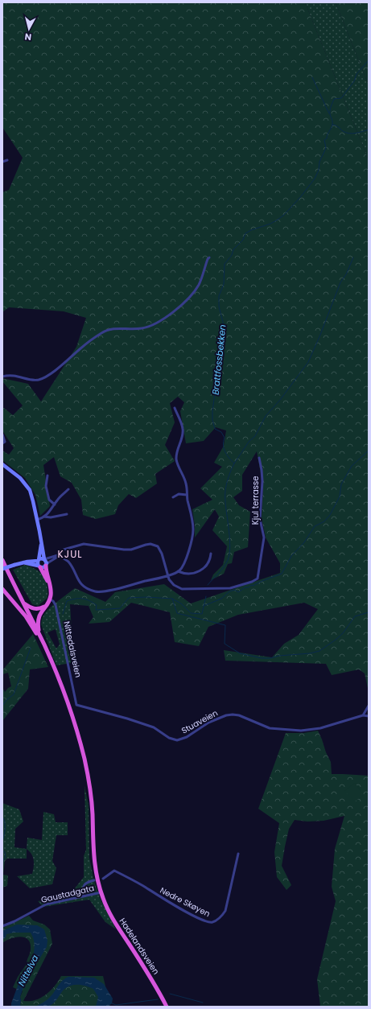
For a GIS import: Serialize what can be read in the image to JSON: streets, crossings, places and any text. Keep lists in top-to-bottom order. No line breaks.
{"streets":{"highway":["Hadelandsveien"],"street":["Kjul terrasse","Nittedalsveien","Stuaveien","Gaustadgata","Nedre Skøyen"]},"crossings":[["Nittedalsveien","Stuaveien"],["Gaustadgata","Hadelandsveien"]],"districts":["KJUL"],"water":["Brattfossbekken","Nittelva"],"north":"bottom"}
